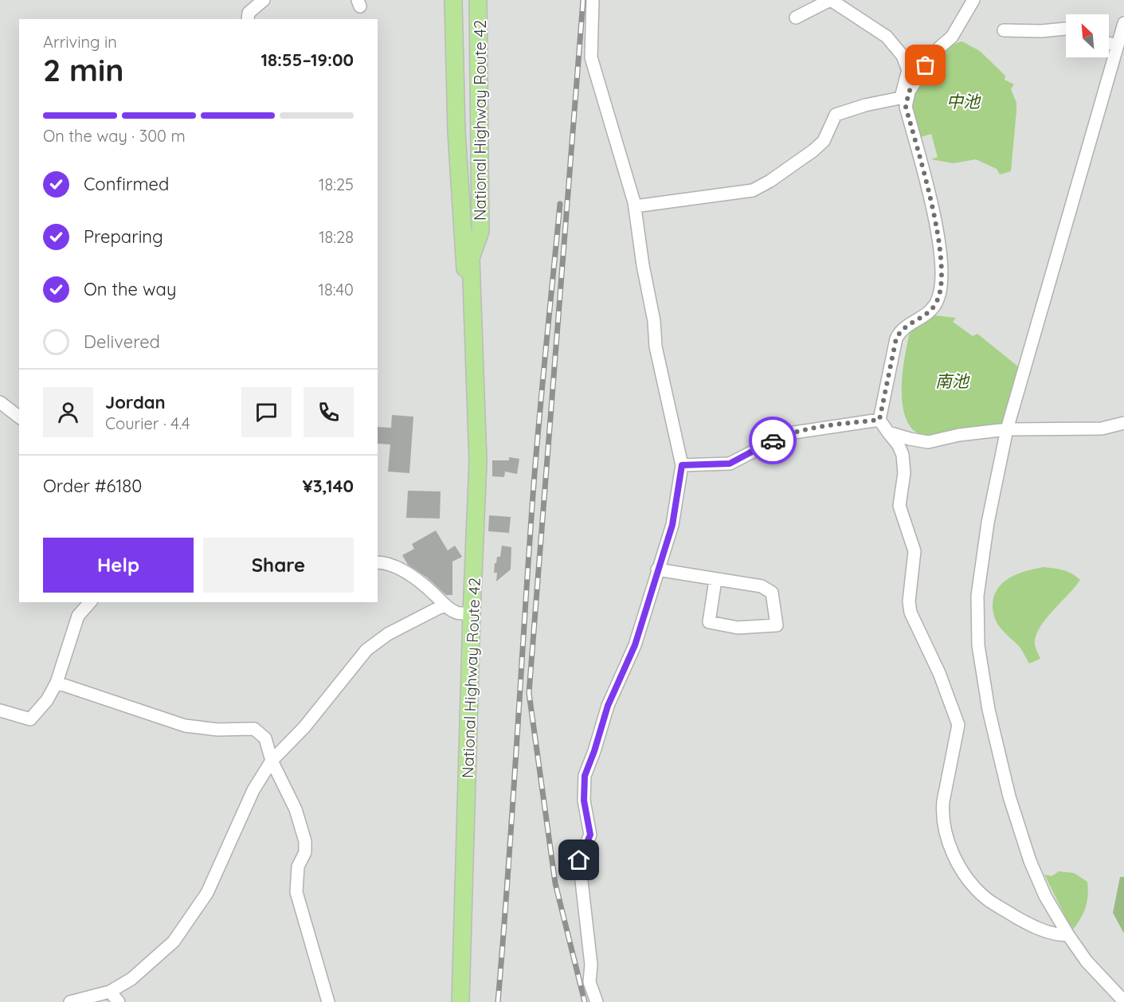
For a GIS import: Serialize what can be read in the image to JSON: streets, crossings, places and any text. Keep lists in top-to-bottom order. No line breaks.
{"streets":{"highway":["National Highway Route 42"]},"water":["中池","南池"],"north":"top left","page":{"heading":["2 min","Arriving in","18:55–19:00"],"panel":["Jordan","Courier · 4.4","Order #6180","¥3,140"],"bar":"On the way · 300 m","list":[["Confirmed","18:25"],["Preparing","18:28"],["On the way","18:40"],"Delivered"],"buttons":["Help","Share"]}}
